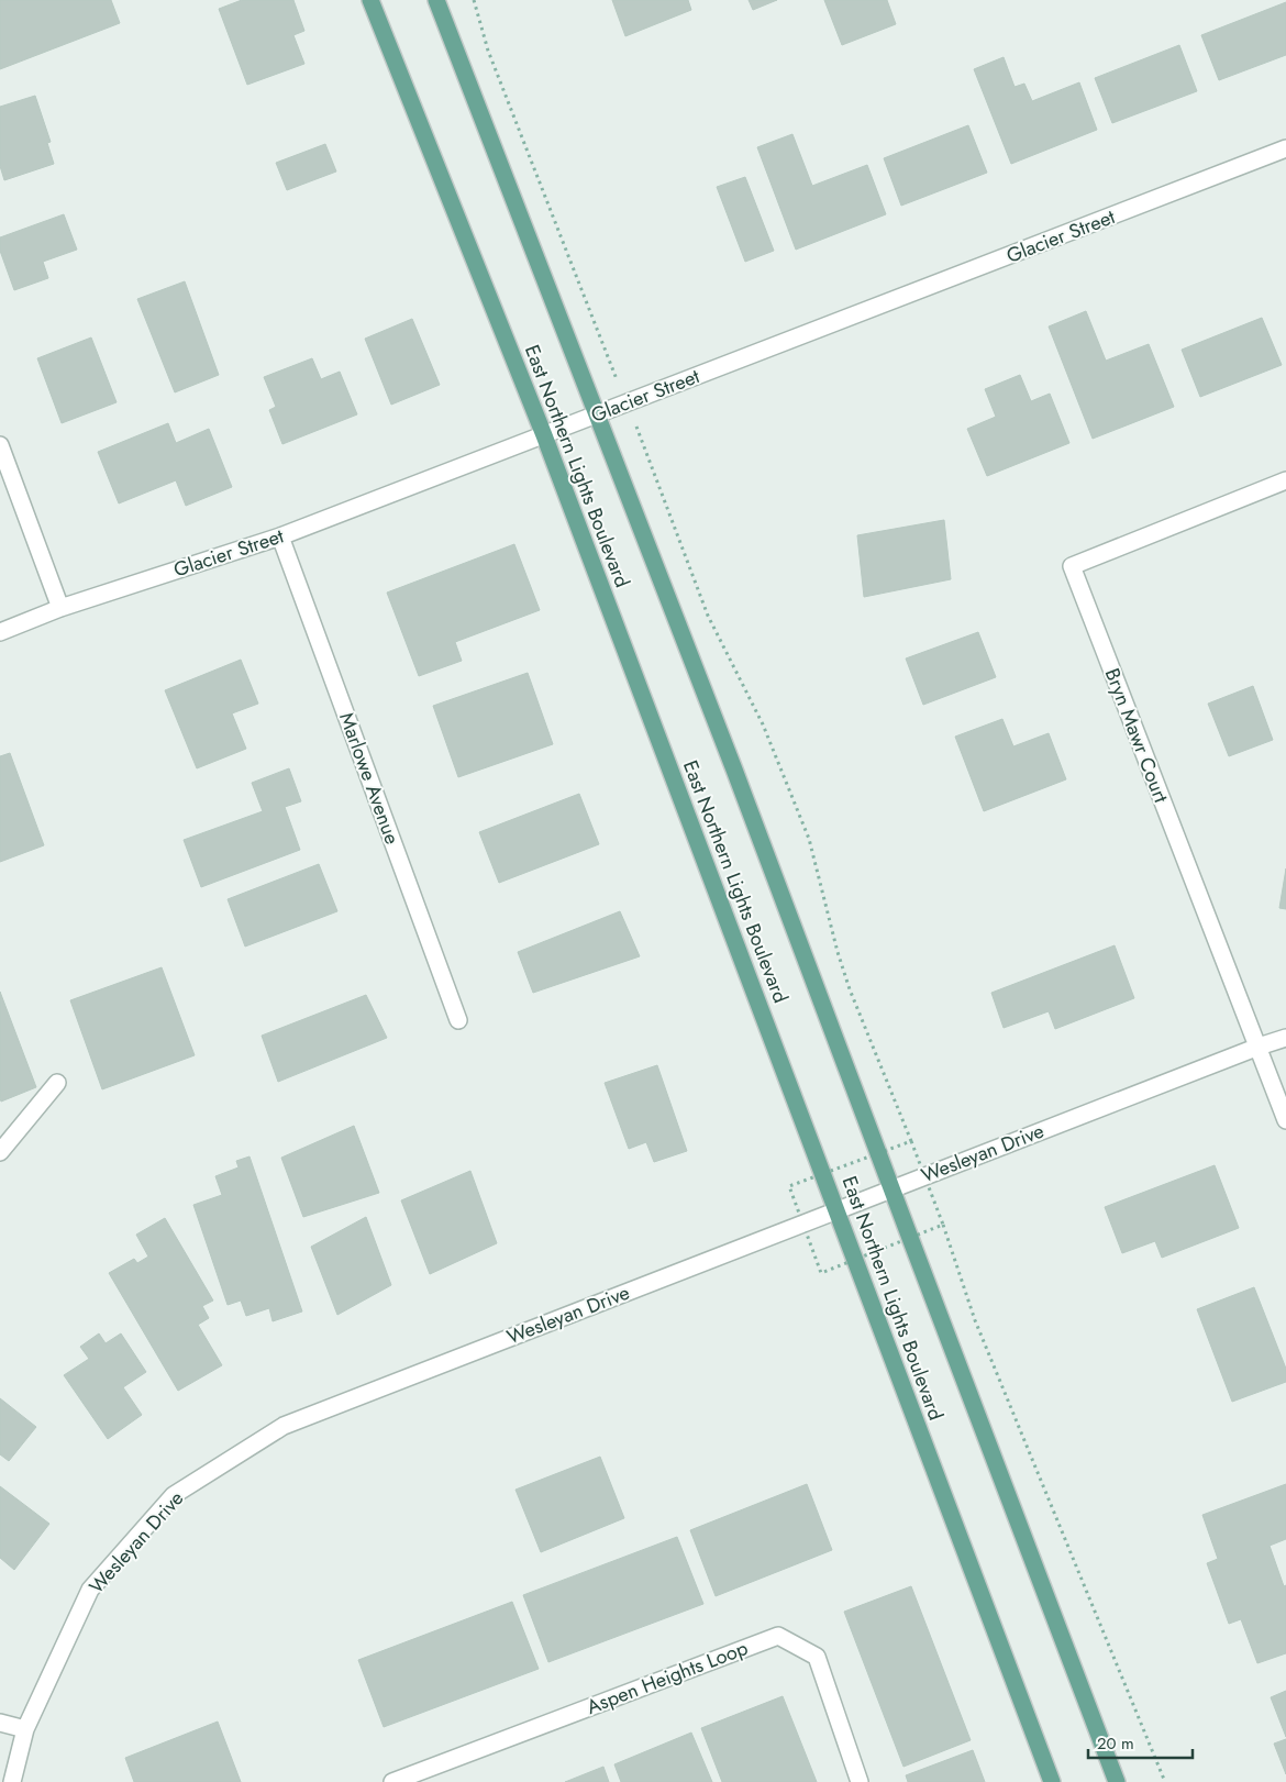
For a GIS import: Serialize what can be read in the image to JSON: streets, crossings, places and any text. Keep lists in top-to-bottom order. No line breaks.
{"streets":{"main road":["East Northern Lights Boulevard"],"street":["Glacier Street","Bryn Mawr Court","Marlowe Avenue","Wesleyan Drive","Aspen Heights Loop"]},"crossings":[["Glacier Street","East Northern Lights Boulevard"],["Glacier Street","Marlowe Avenue"],["East Northern Lights Boulevard","Wesleyan Drive"],["Bryn Mawr Court","Wesleyan Drive"]],"scale_bar":"20 m"}
